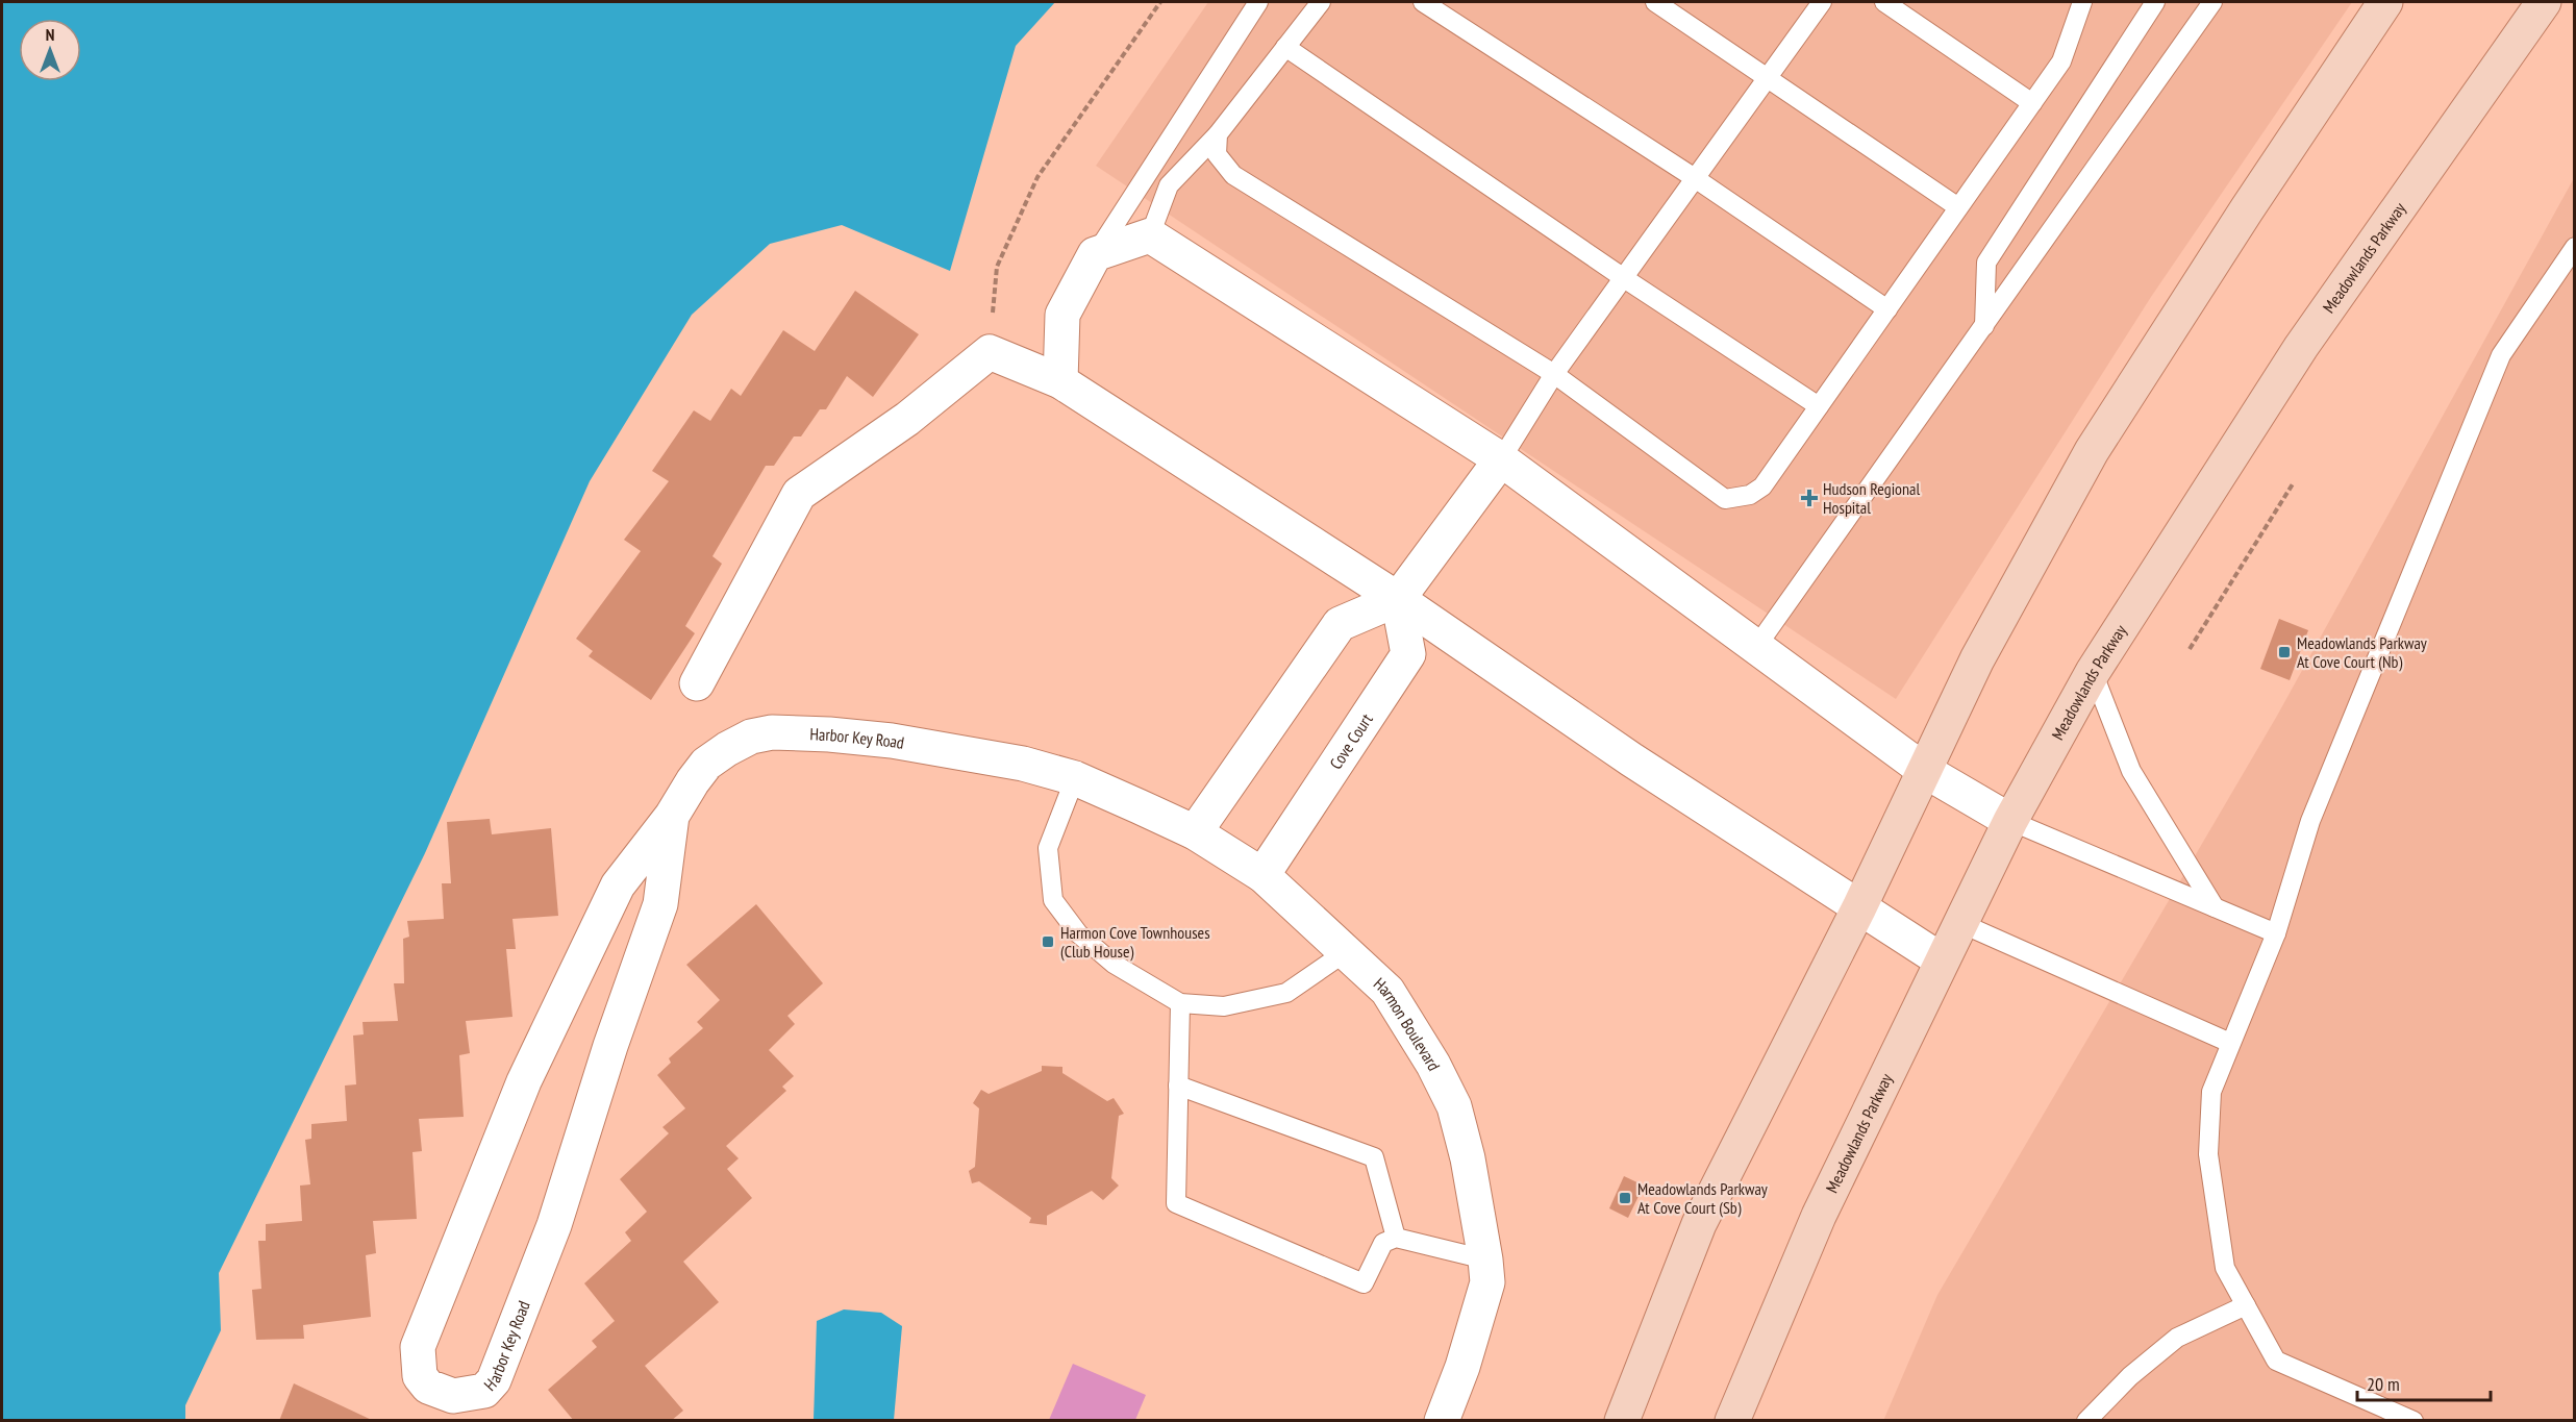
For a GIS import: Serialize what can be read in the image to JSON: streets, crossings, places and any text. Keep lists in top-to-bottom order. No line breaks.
{"streets":{"main road":["Meadowlands Parkway"],"street":["Harbor Key Road","Cove Court","Harmon Boulevard"]},"crossings":[["Harbor Key Road","Harmon Boulevard"],["Cove Court","Harmon Boulevard"]],"places":{"health":["Hudson Regional Hospital"],"transit":["Meadowlands Parkway At Cove Court (Nb)","Harmon Cove Townhouses (Club House)","Meadowlands Parkway At Cove Court (Sb)"]},"scale_bar":"20 m","north":"top"}
